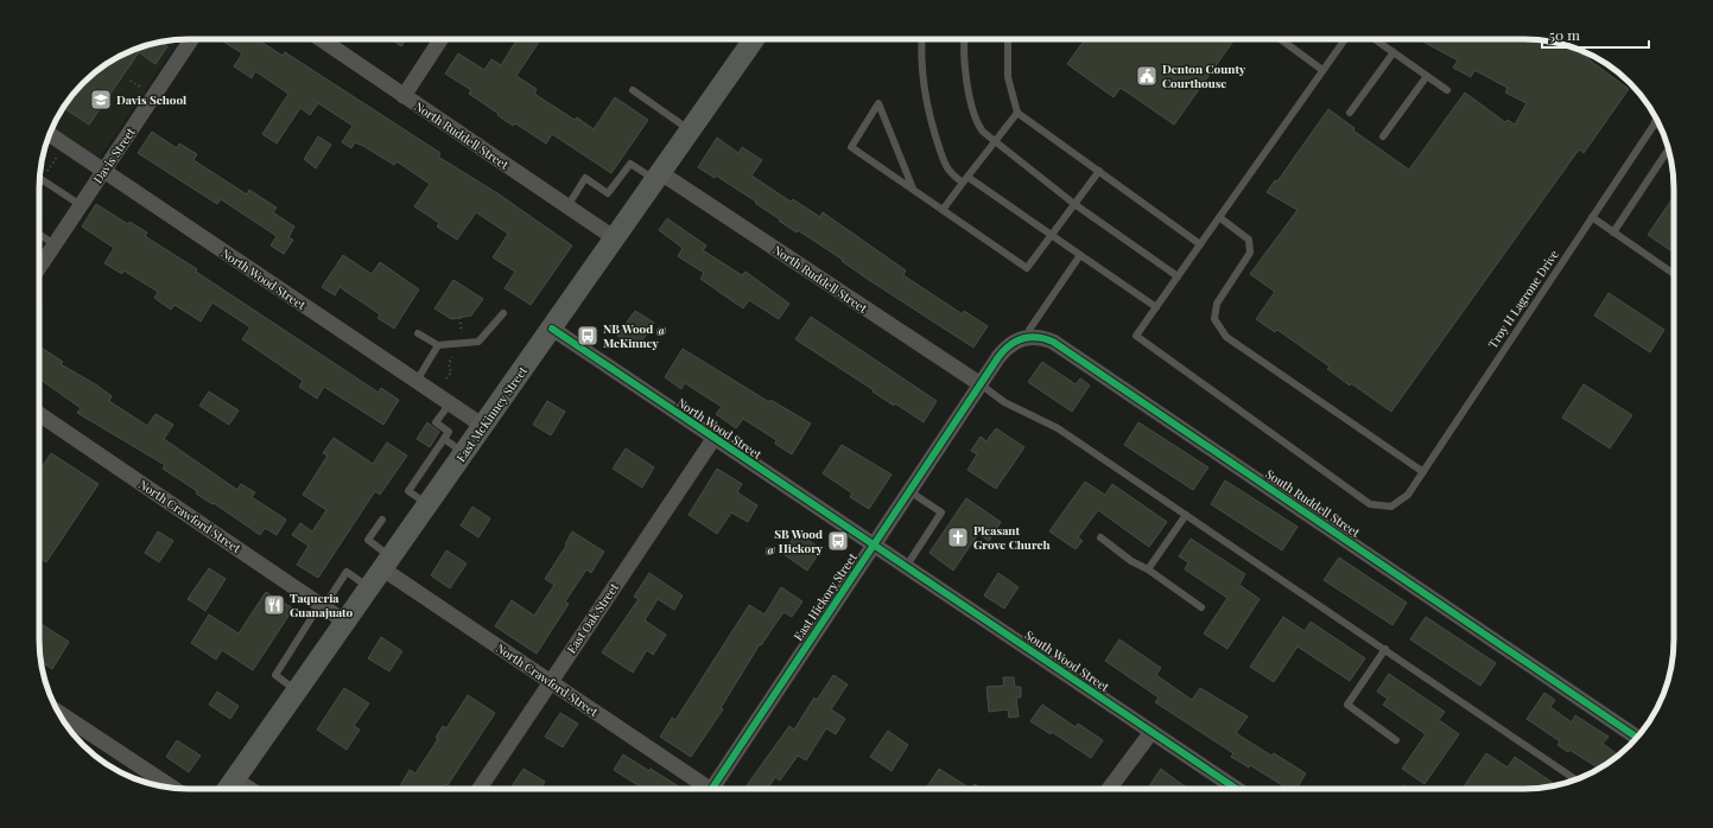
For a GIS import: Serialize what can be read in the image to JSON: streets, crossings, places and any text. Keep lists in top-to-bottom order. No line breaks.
{"streets":{"main road":["East McKinney Street"],"street":["North Ruddell Street","Davis Street","North Wood Street","South Ruddell Street","North Crawford Street","East Hickory Street","East Oak Street","South Wood Street"],"lane":["Troy H Lagrone Drive"]},"crossings":[["North Ruddell Street","East McKinney Street"],["North Ruddell Street","East Hickory Street"],["Davis Street","North Wood Street"],["North Wood Street","East McKinney Street"],["North Wood Street","East Hickory Street"],["North Wood Street","East Oak Street"],["North Wood Street","South Wood Street"],["East McKinney Street","North Crawford Street"],["North Crawford Street","East Oak Street"],["East Hickory Street","South Wood Street"]],"places":{"public building":["Denton County Courthouse"],"school or university":["Davis School"],"bus stop":["NB Wood @ McKinney","SB Wood @ Hickory"],"church":["Pleasant Grove Church"],"restaurant":["Taqueria Guanajuato"]},"scale_bar":"50 m"}
